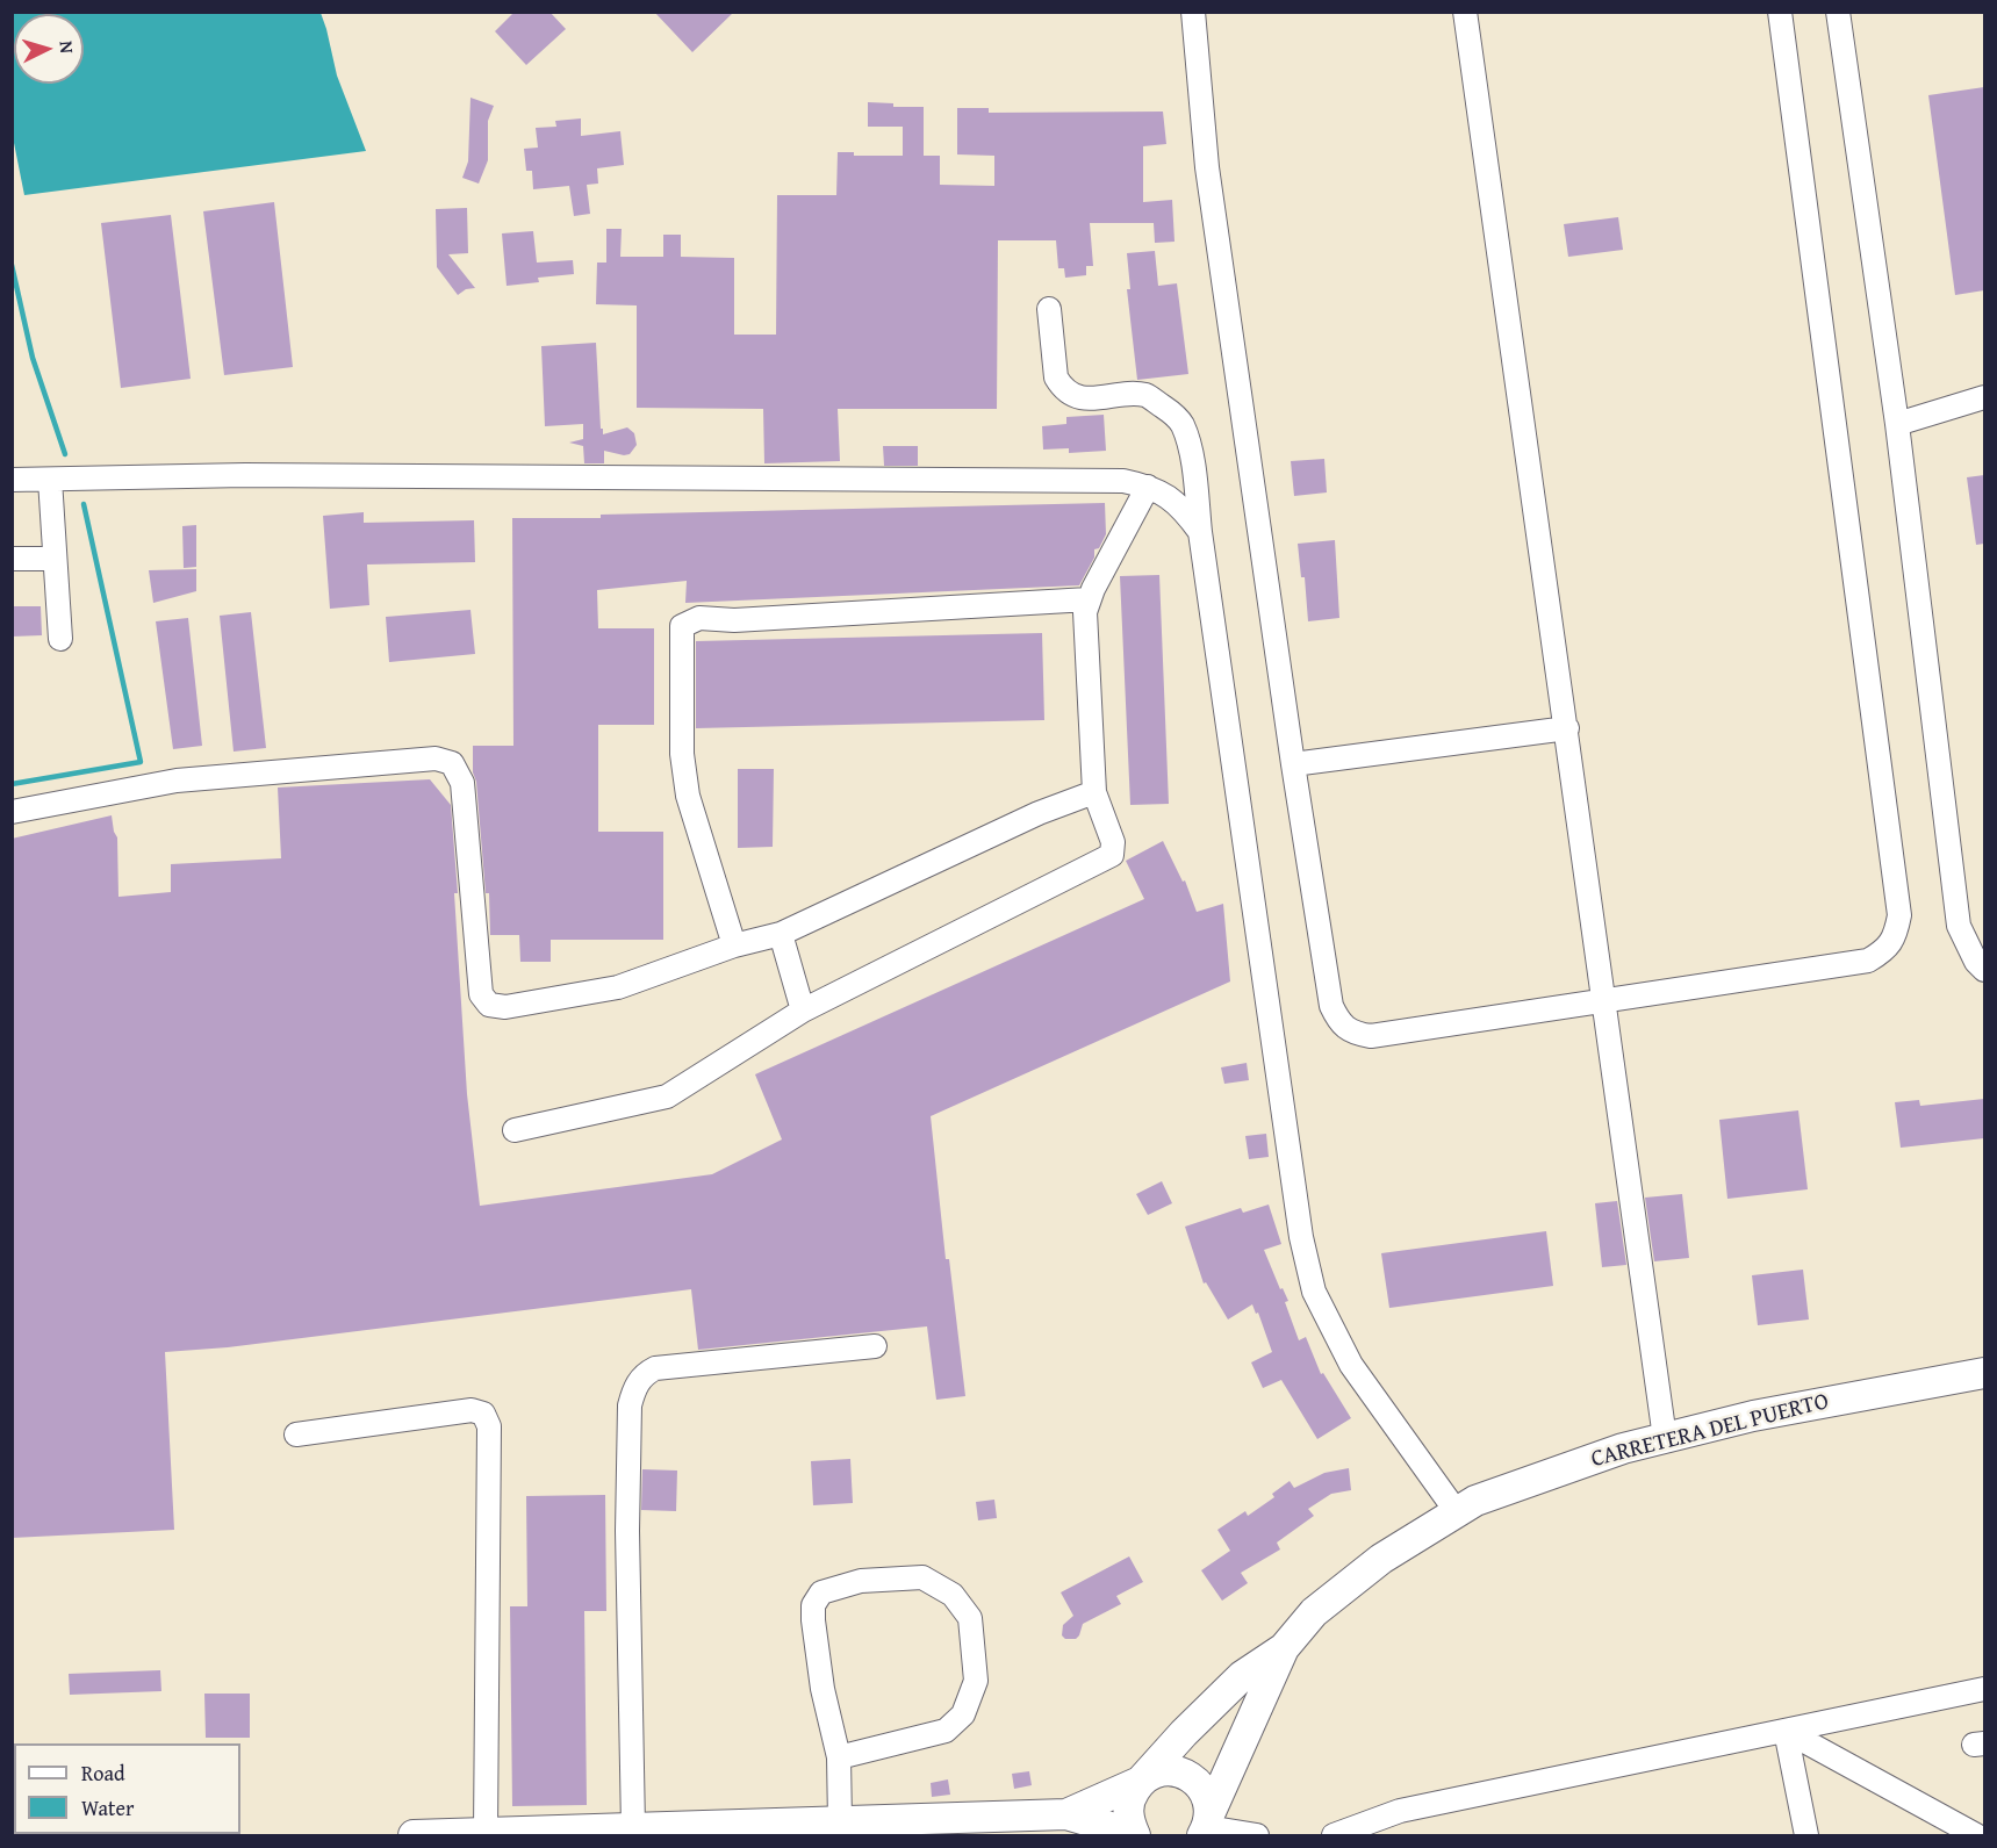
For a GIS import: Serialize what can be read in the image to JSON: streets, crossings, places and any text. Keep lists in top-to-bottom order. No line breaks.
{"streets":{"main road":["CARRETERA DEL PUERTO"]},"legend":["Road","Water"],"north":"right"}
